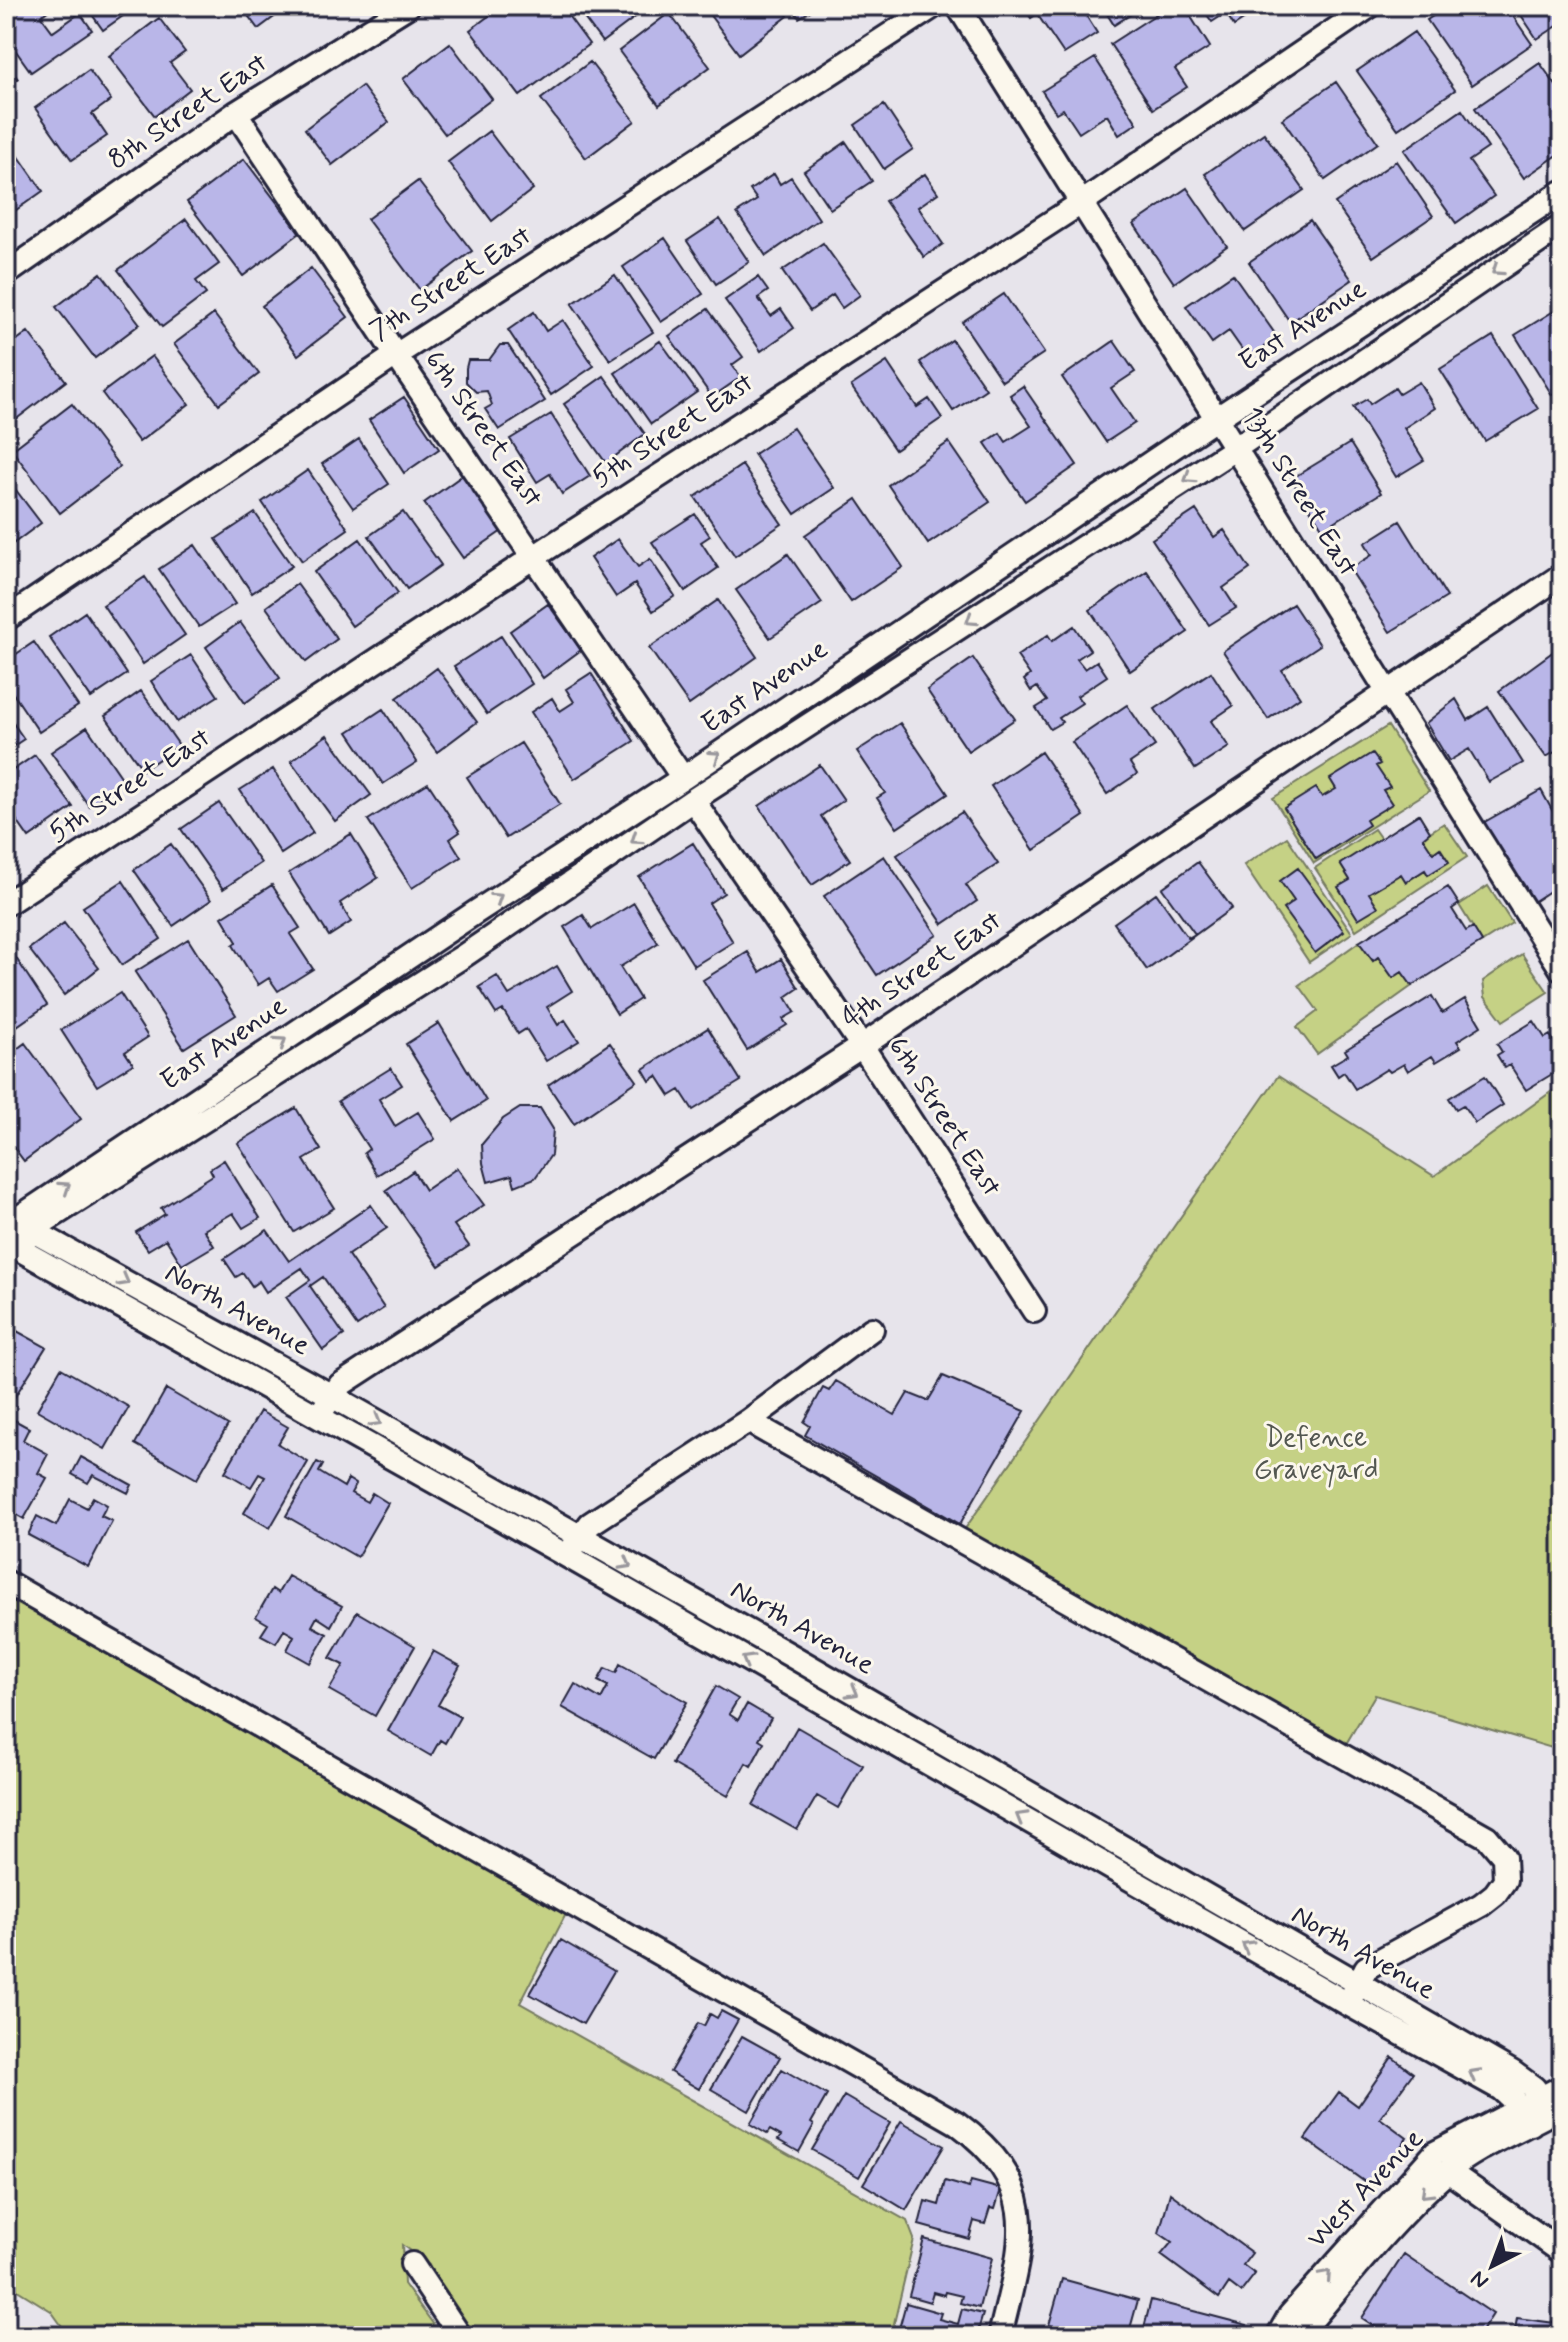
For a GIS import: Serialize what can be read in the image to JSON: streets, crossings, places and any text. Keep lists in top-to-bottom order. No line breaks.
{"streets":{"street":["8th Street East","7th Street East","East Avenue","6th Street East","5th Street East","13th Street East","4th Street East","North Avenue","West Avenue"]},"crossings":[["8th Street East","6th Street East"],["7th Street East","6th Street East"],["East Avenue","6th Street East"],["East Avenue","13th Street East"],["East Avenue","North Avenue"],["6th Street East","5th Street East"],["6th Street East","4th Street East"],["5th Street East","13th Street East"],["13th Street East","4th Street East"],["4th Street East","North Avenue"],["North Avenue","West Avenue"]],"parks":["Defence Graveyard"],"north":"bottom left"}
